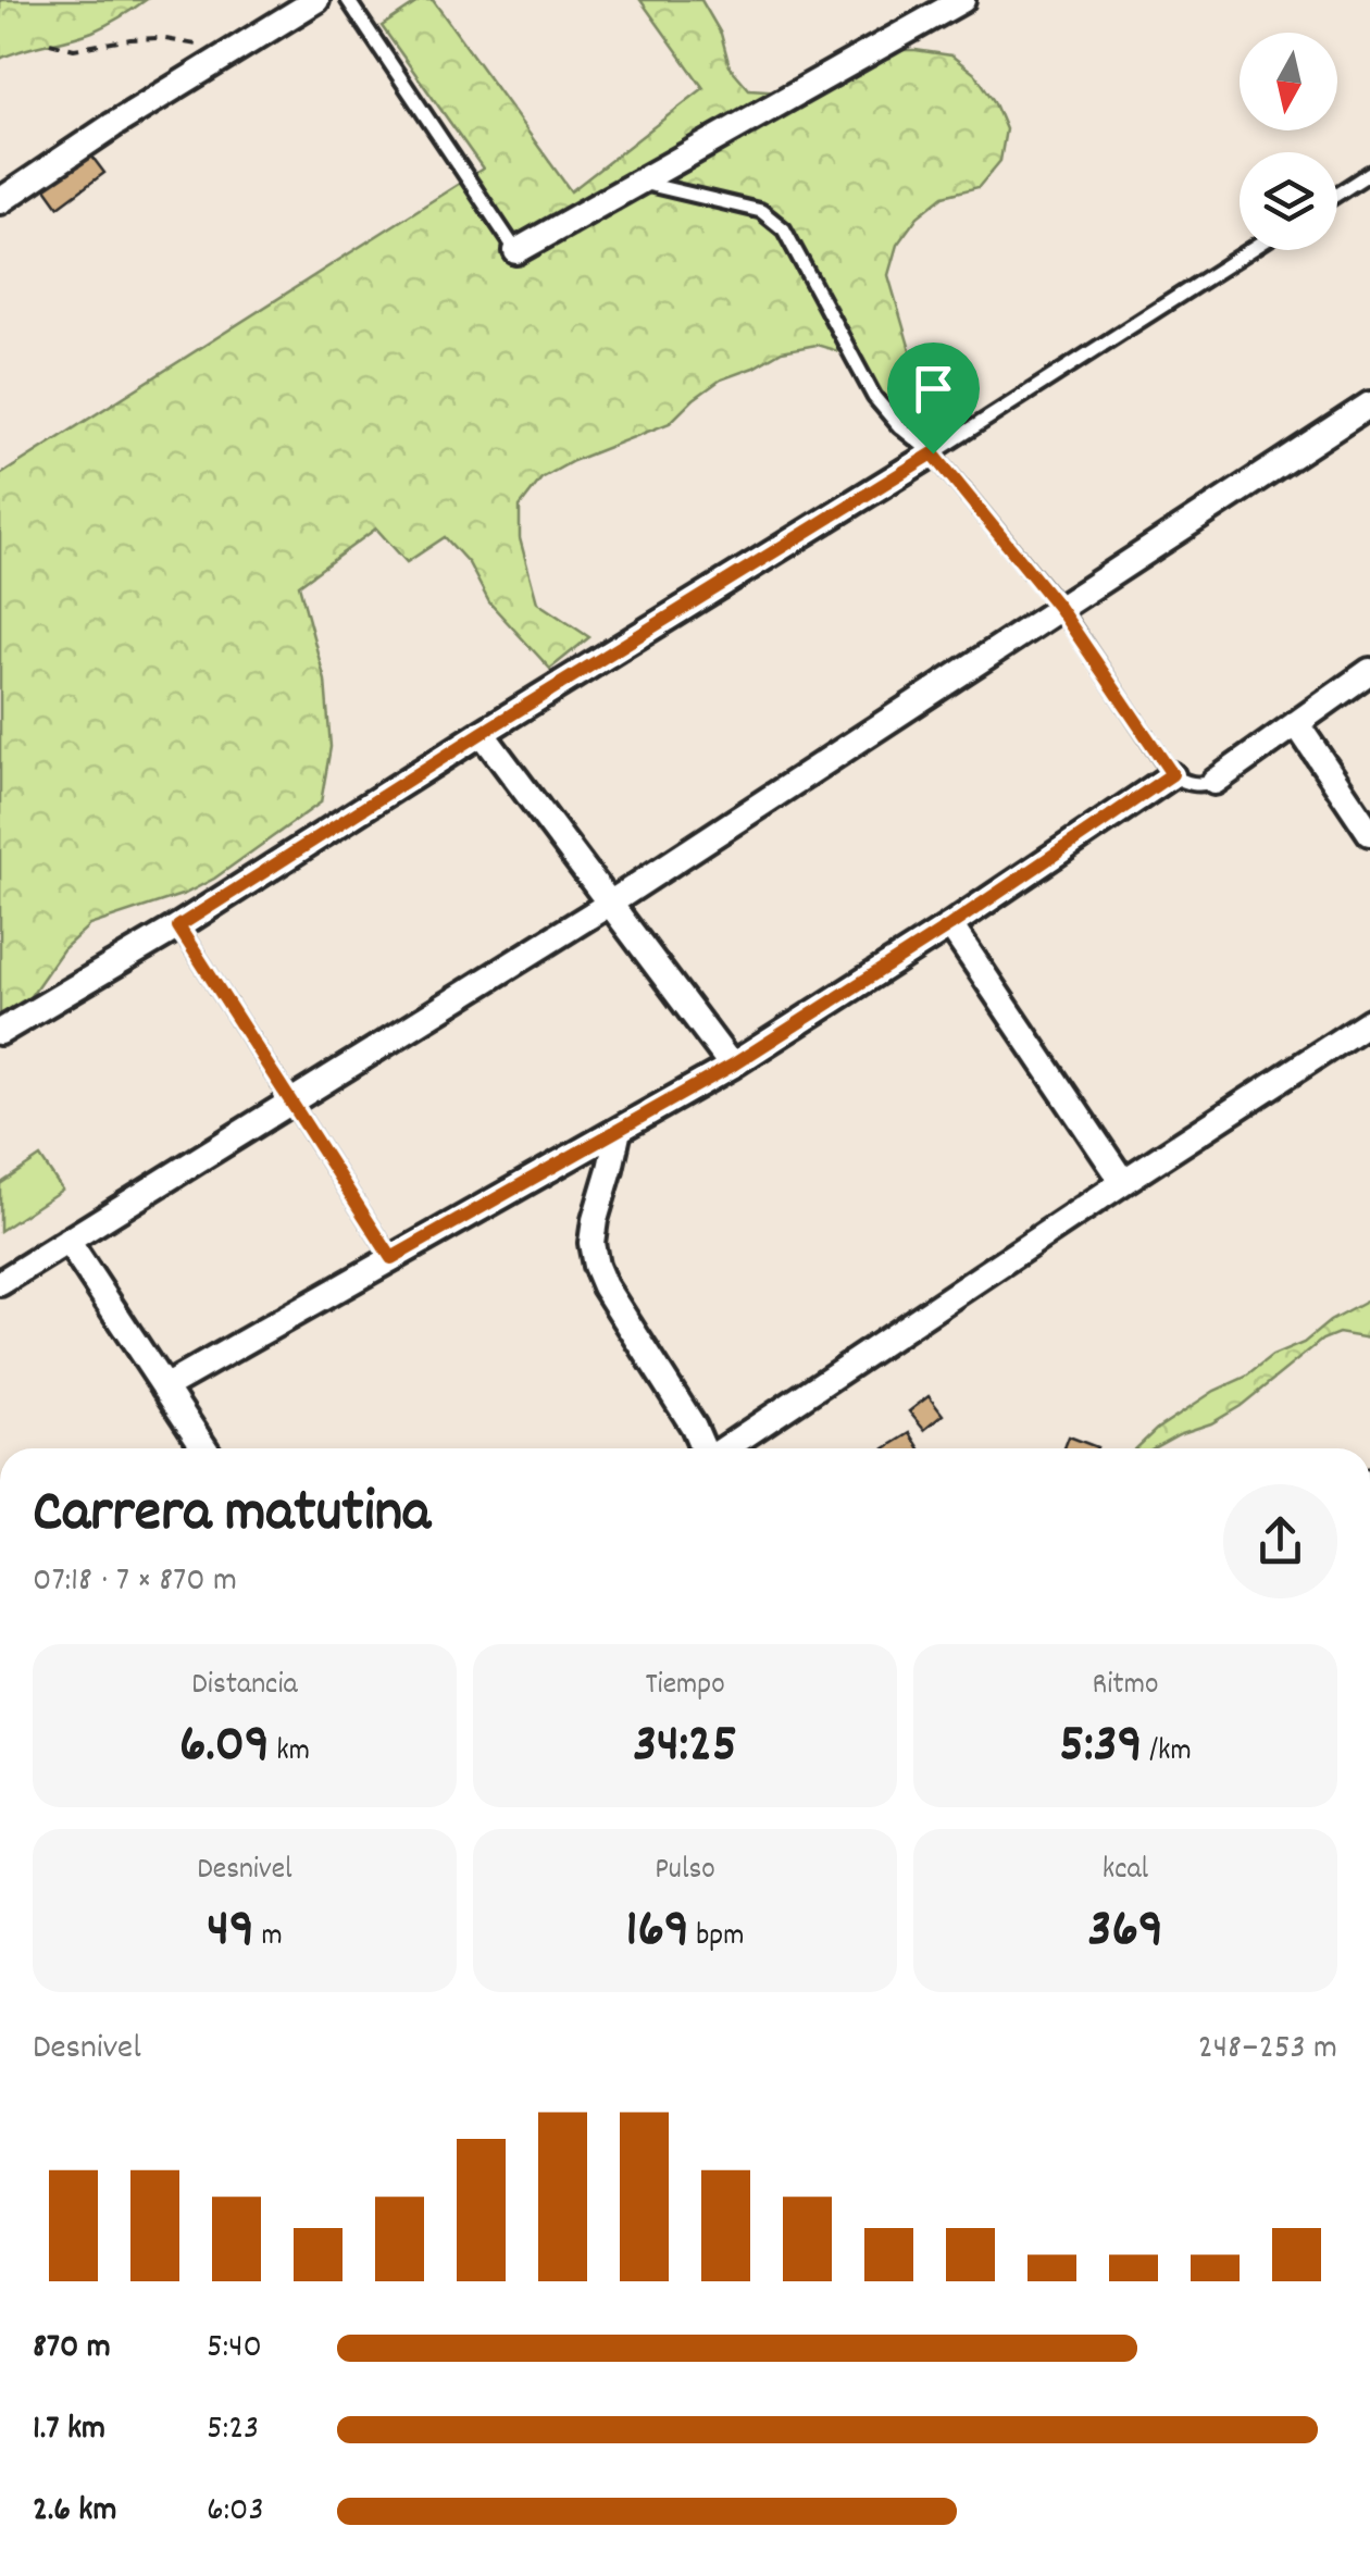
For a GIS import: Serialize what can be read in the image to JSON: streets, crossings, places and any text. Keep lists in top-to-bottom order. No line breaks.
{"north":"bottom","page":{"heading":["Carrera matutina","07:18 · 7 × 870 m"],"stats":[["Distancia","6.09 km"],["Tiempo","34:25"],["Ritmo","5:39 /km"],["Desnivel","49 m"],["Pulso","169 bpm"],["kcal","369"]],"chart":["Desnivel","248–253 m"],"list":[{"name":"870 m","note":"5:40"},{"name":"1.7 km","note":"5:23"},{"name":"2.6 km","note":"6:03"}]}}
